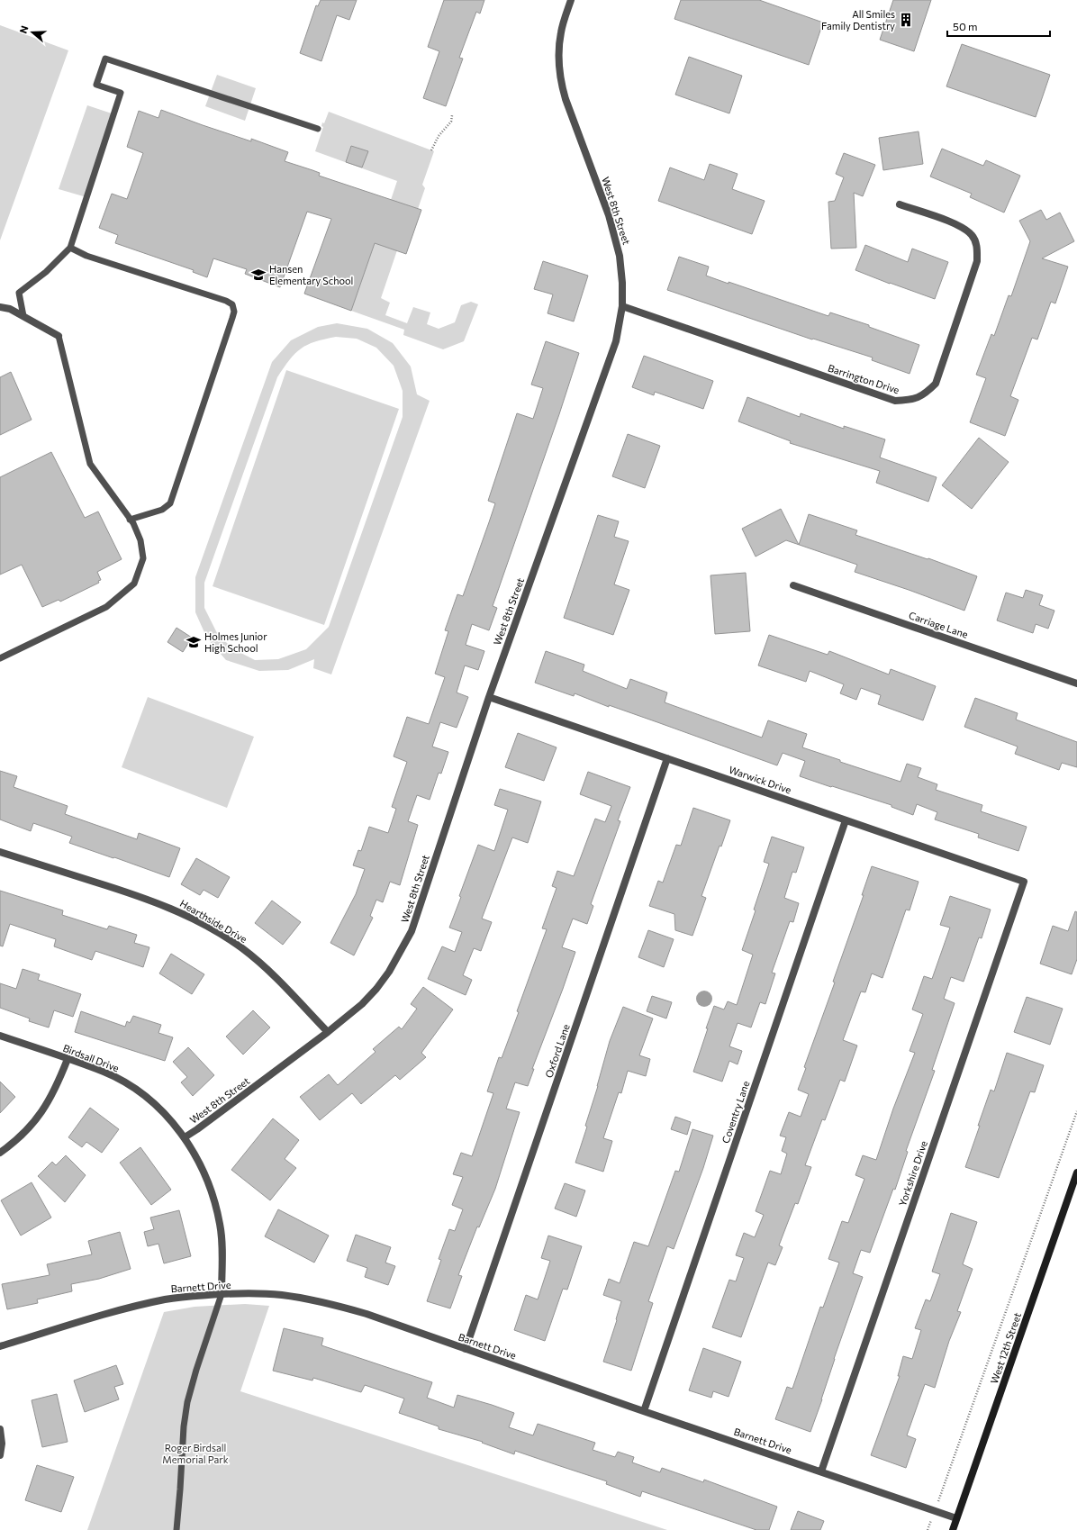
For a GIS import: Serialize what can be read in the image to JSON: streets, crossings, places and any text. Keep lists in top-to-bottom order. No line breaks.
{"streets":{"main road":["West 12th Street"],"street":["West 8th Street","Barrington Drive","Carriage Lane","Warwick Drive","Hearthside Drive","Oxford Lane","Birdsall Drive","Coventry Lane","Yorkshire Drive","Barnett Drive"]},"crossings":[["West 8th Street","Barrington Drive"],["West 8th Street","Warwick Drive"],["West 8th Street","Hearthside Drive"],["West 8th Street","Birdsall Drive"],["Warwick Drive","Oxford Lane"],["Warwick Drive","Coventry Lane"],["Warwick Drive","Yorkshire Drive"],["Oxford Lane","Barnett Drive"],["Birdsall Drive","Barnett Drive"],["Coventry Lane","Barnett Drive"],["Yorkshire Drive","Barnett Drive"],["Barnett Drive","West 12th Street"]],"parks":["Roger Birdsall Memorial Park"],"places":{"building":["All Smiles Family Dentistry"],"school or university":["Hansen Elementary School","Holmes Junior High School"]},"scale_bar":"50 m","north":"left"}
